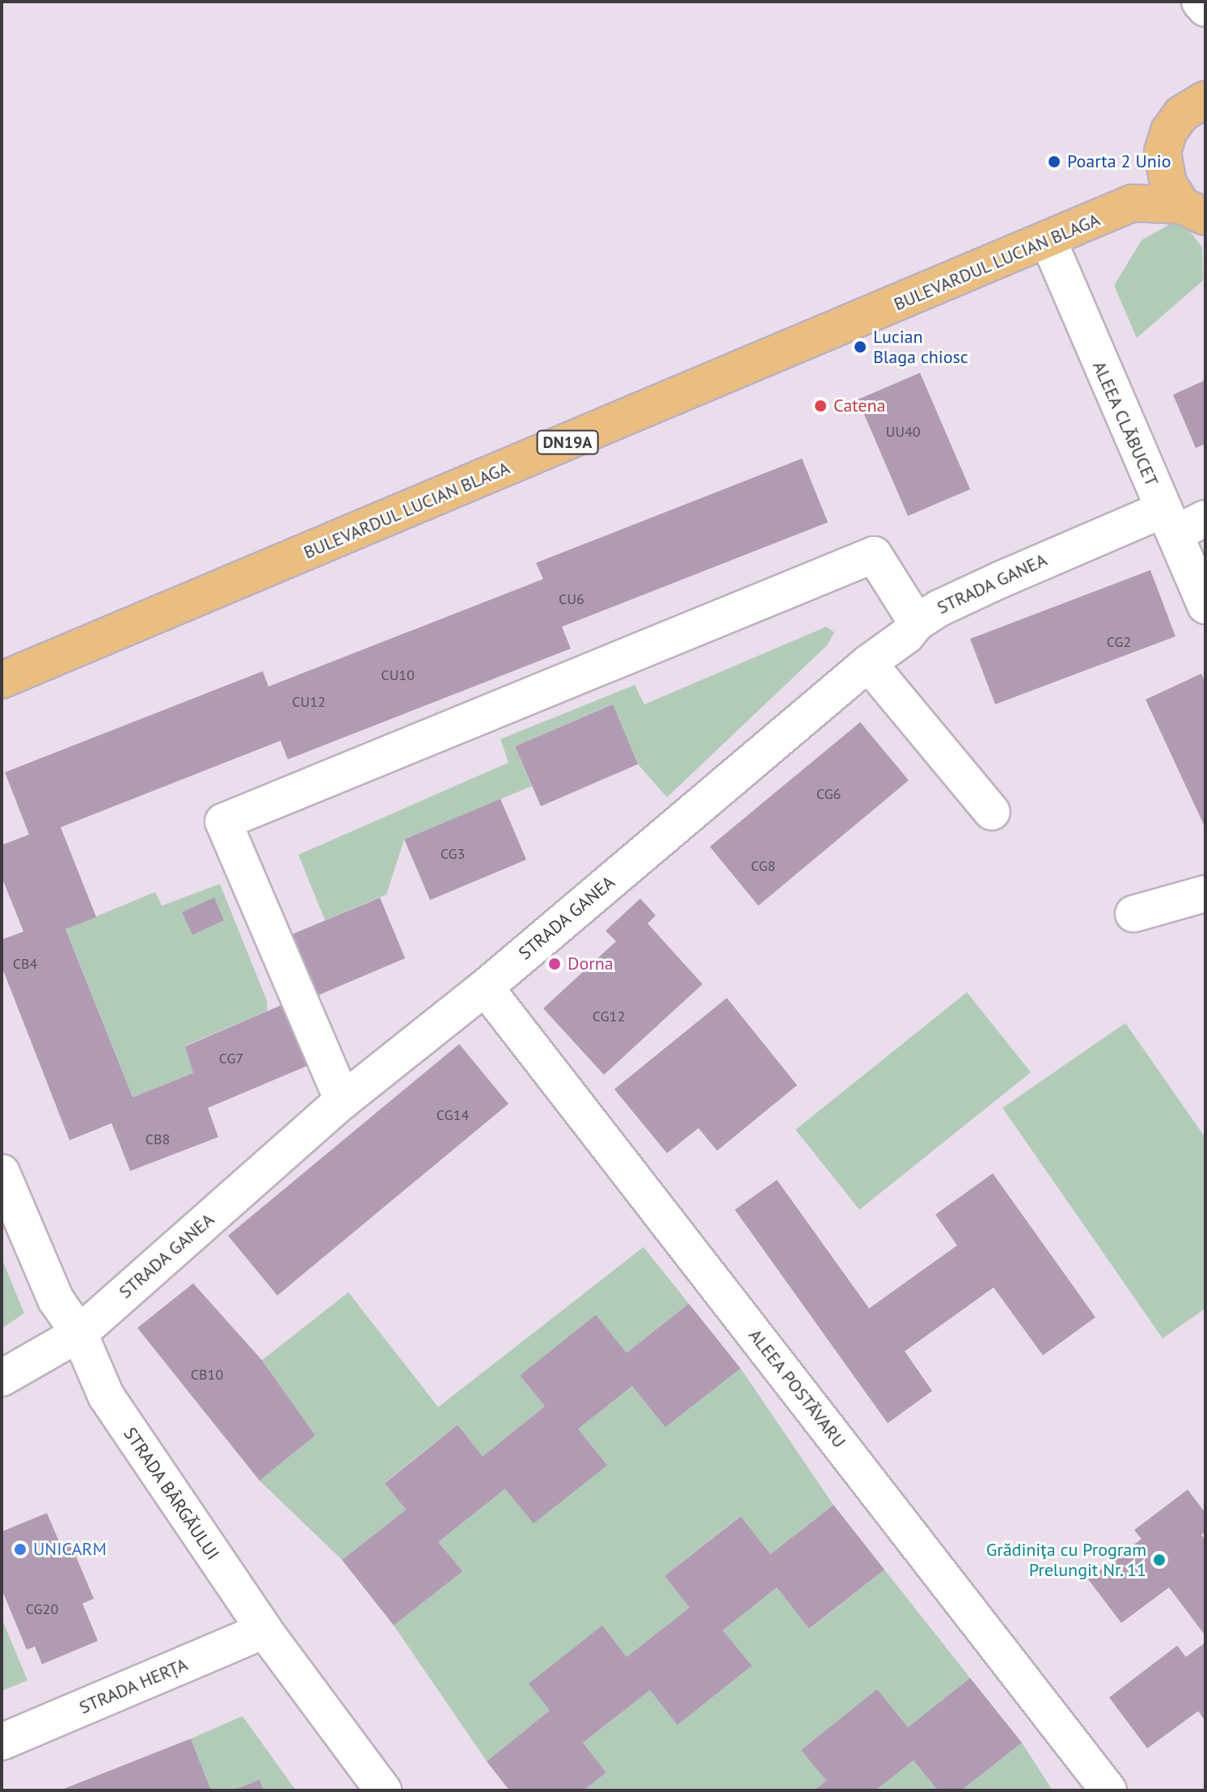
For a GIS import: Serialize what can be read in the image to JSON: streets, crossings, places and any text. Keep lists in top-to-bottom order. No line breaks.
{"streets":{"main road":["BULEVARDUL LUCIAN BLAGA","DN19A"],"street":["ALEEA CLĂBUCET","STRADA GANEA","ALEEA POSTĂVARU","STRADA BÂRGĂULUI","STRADA HERȚA"]},"crossings":[["BULEVARDUL LUCIAN BLAGA","ALEEA CLĂBUCET"],["ALEEA CLĂBUCET","STRADA GANEA"],["STRADA GANEA","ALEEA POSTĂVARU"],["STRADA GANEA","STRADA BÂRGĂULUI"],["STRADA BÂRGĂULUI","STRADA HERȚA"]],"places":["Poarta 2 Unio","Lucian Blaga chiosc","Catena","Dorna","UNICARM","Grădiniţa cu Program Prelungit Nr. 11"],"house_numbers":["UU40","CU6","CG2","CU10","CU12","CG6","CG3","CG8","CB4","CG12","CG7","CG14","CB8","CB10","CG20"]}
